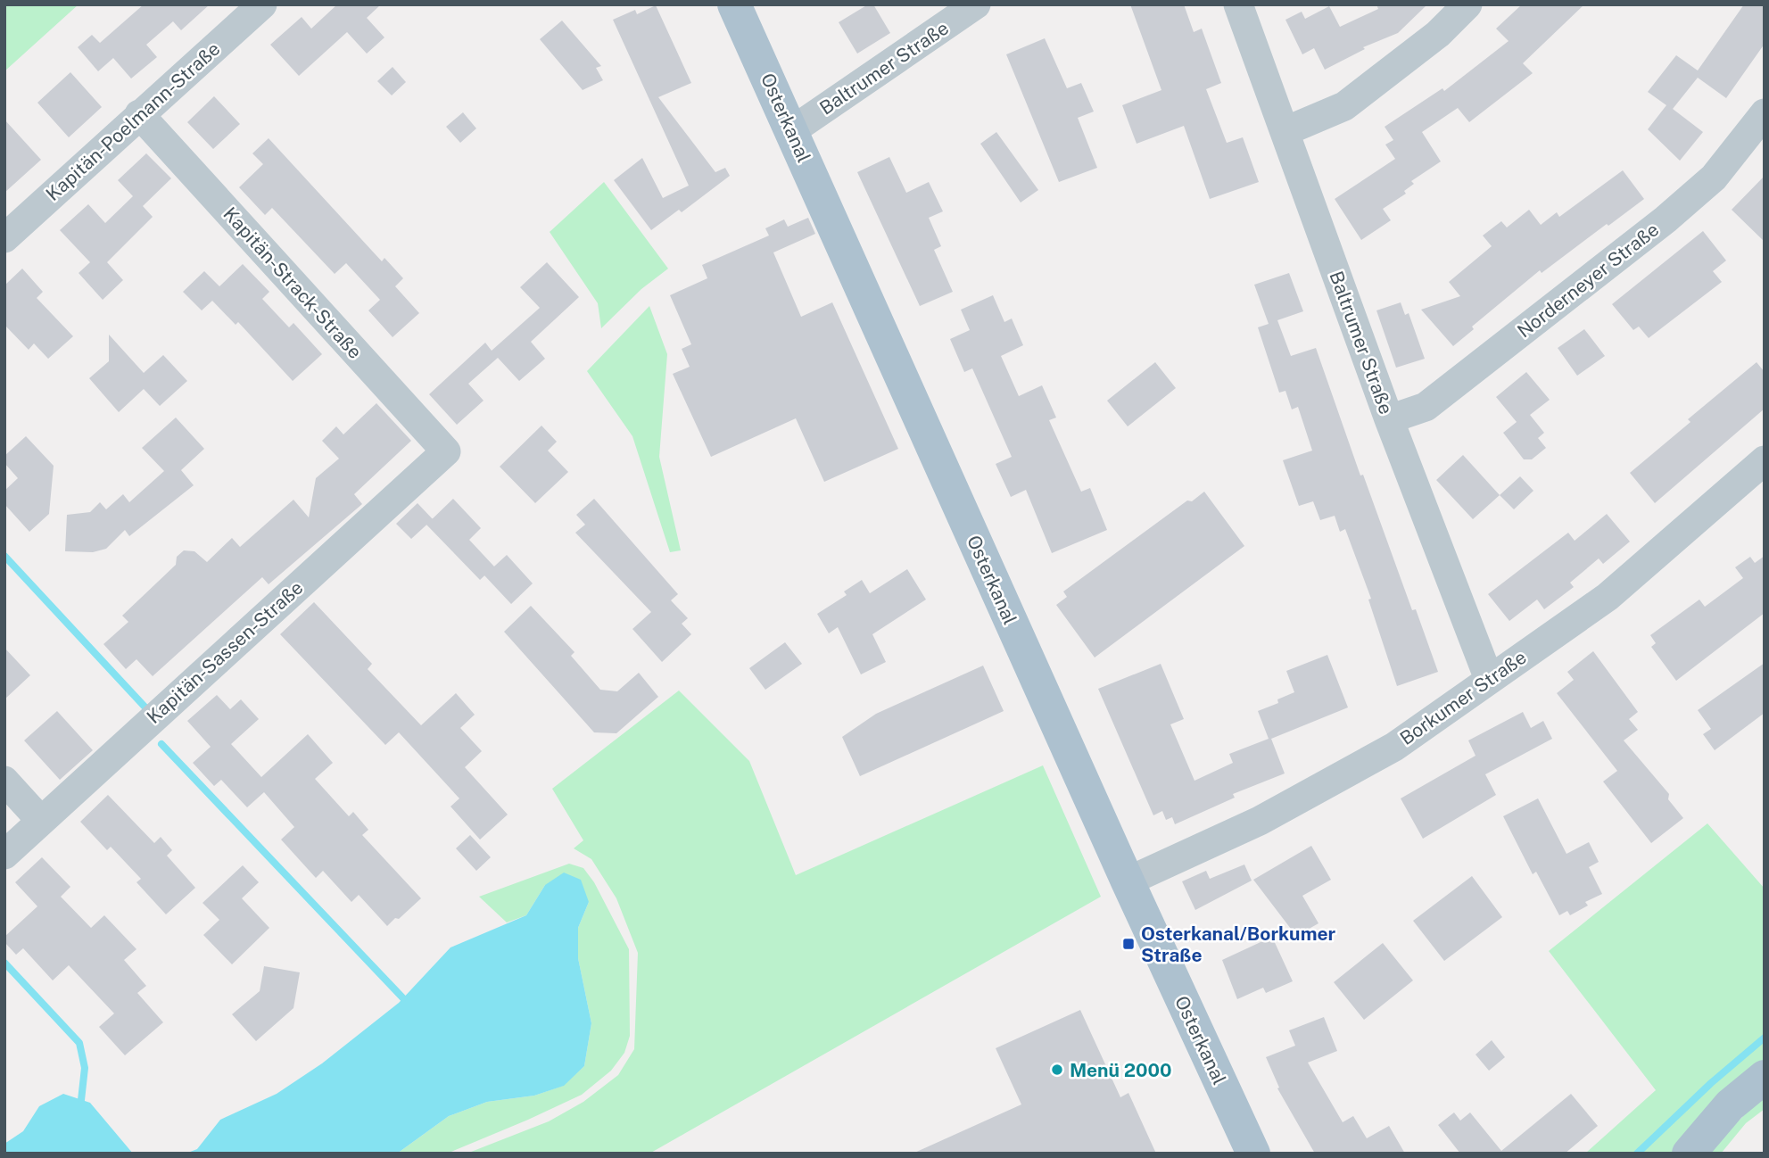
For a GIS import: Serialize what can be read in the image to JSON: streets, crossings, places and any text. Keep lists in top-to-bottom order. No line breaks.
{"streets":{"main road":["Osterkanal"],"street":["Baltrumer Straße","Kapitän-Poelmann-Straße","Norderneyer Straße","Kapitän-Strack-Straße","Kapitän-Sassen-Straße","Borkumer Straße"]},"crossings":[["Baltrumer Straße","Osterkanal"],["Baltrumer Straße","Norderneyer Straße"],["Baltrumer Straße","Borkumer Straße"],["Osterkanal","Borkumer Straße"],["Kapitän-Poelmann-Straße","Kapitän-Strack-Straße"],["Kapitän-Strack-Straße","Kapitän-Sassen-Straße"]],"places":{"transit":["Osterkanal/Borkumer Straße"],"other":["Menü 2000"]}}
